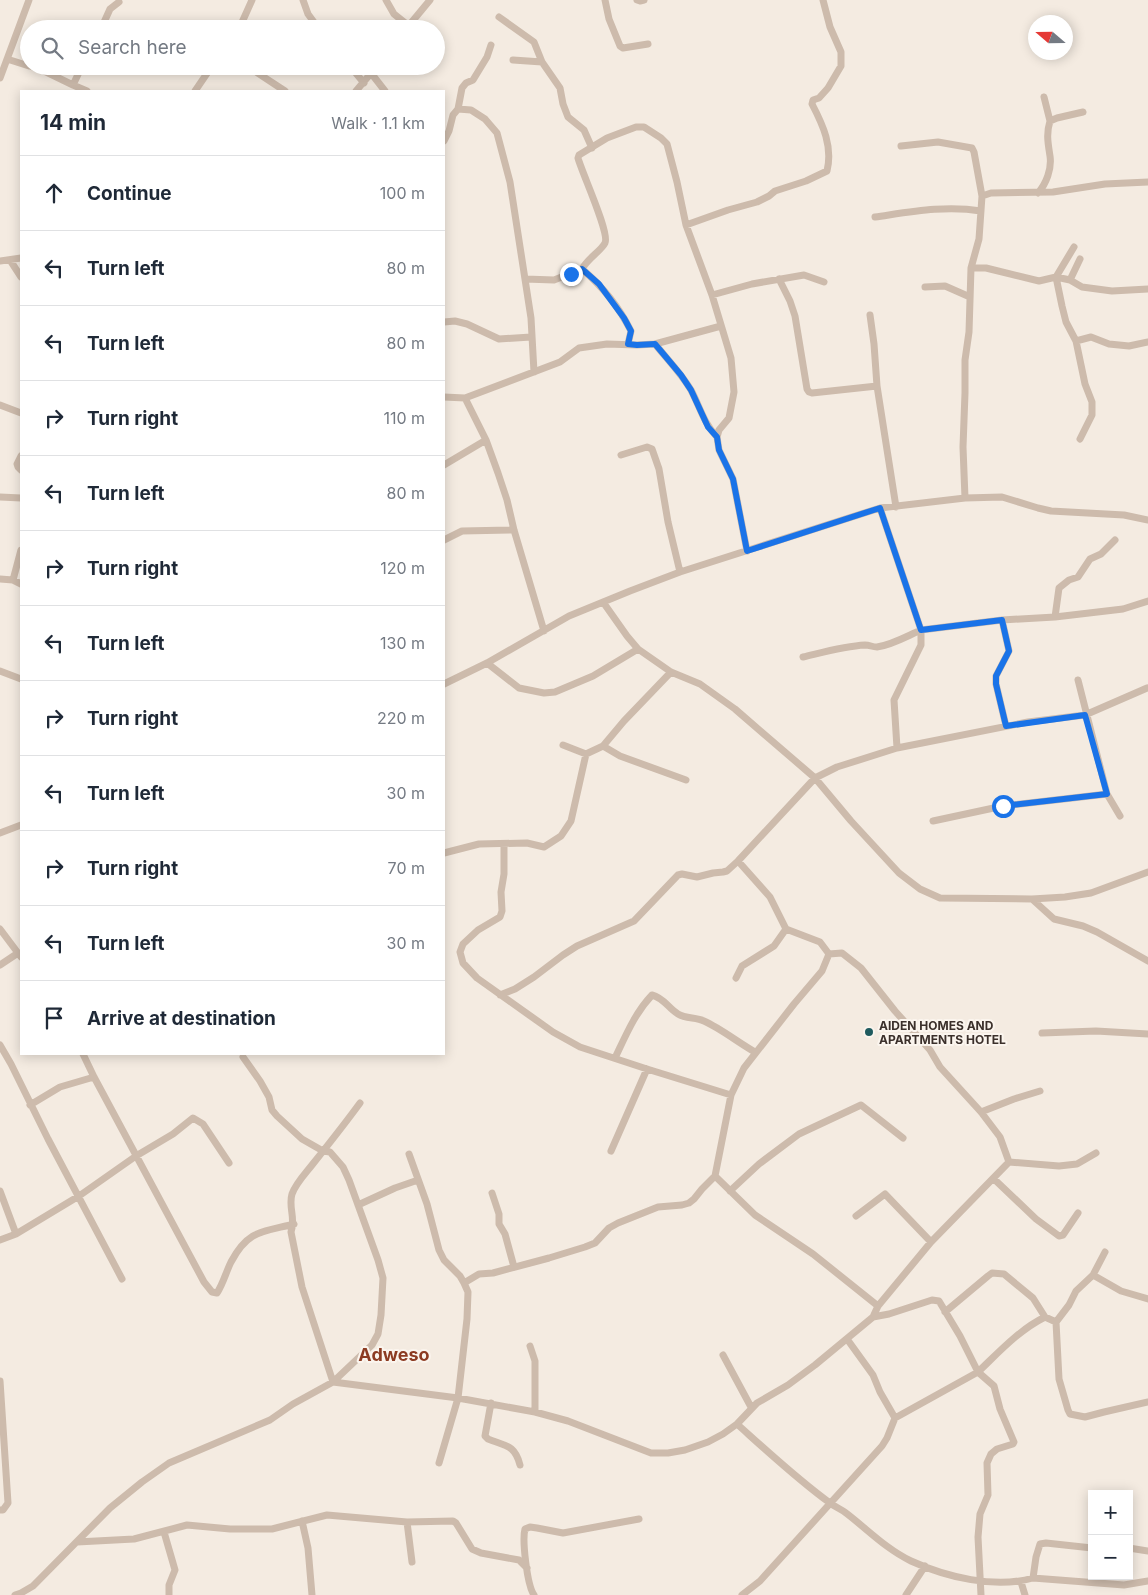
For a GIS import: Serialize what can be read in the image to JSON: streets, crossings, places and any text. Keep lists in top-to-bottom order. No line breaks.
{"districts":["Adweso"],"places":["AIDEN HOMES AND APARTMENTS HOTEL"],"north":"left","page":{"search":"Search here","heading":["14 min","Walk · 1.1 km"],"list":[["Continue","100 m"],["Turn left","80 m"],["Turn left","80 m"],["Turn right","110 m"],["Turn left","80 m"],["Turn right","120 m"],["Turn left","130 m"],["Turn right","220 m"],["Turn left","30 m"],["Turn right","70 m"],["Turn left","30 m"],"Arrive at destination"],"map_buttons":["+","−"]}}
